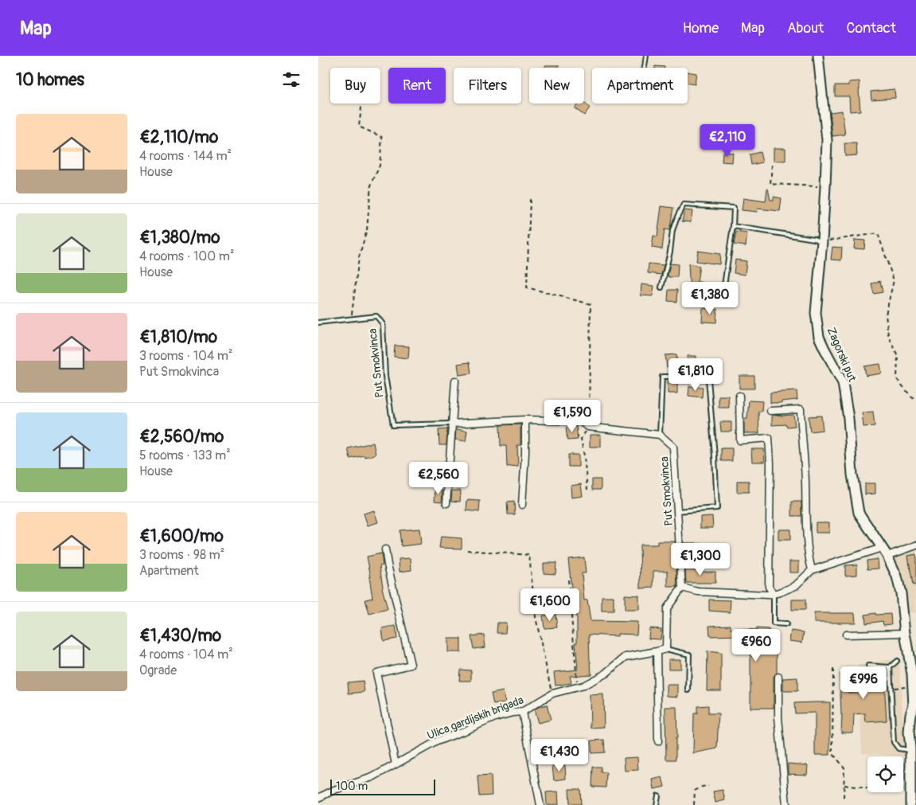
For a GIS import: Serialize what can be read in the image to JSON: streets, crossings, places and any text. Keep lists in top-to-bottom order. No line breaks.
{"streets":{"main road":["Zagorski put"],"street":["Put Smokvinca","Ulica gardijskih brigada"]},"scale_bar":"100 m","page":{"header":"Map","nav":["Home","Map","About","Contact"],"heading":"10 homes","chip":["Buy","Rent","Filters","New","Apartment"],"list":[{"name":"€2,110/mo","note":"4 rooms · 144 m² · House"},{"name":"€1,380/mo","note":"4 rooms · 100 m² · House"},{"name":"€1,810/mo","note":"3 rooms · 104 m² · Put Smokvinca"},{"name":"€2,560/mo","note":"5 rooms · 133 m² · House"},{"name":"€1,600/mo","note":"3 rooms · 98 m² · Apartment"},{"name":"€1,430/mo","note":"4 rooms · 104 m² · Ograde"}],"price":["€2,110","€1,380","€1,810","€1,590","€2,560","€1,300","€1,600","€960","€996","€1,430"],"scale":"100 m"}}
